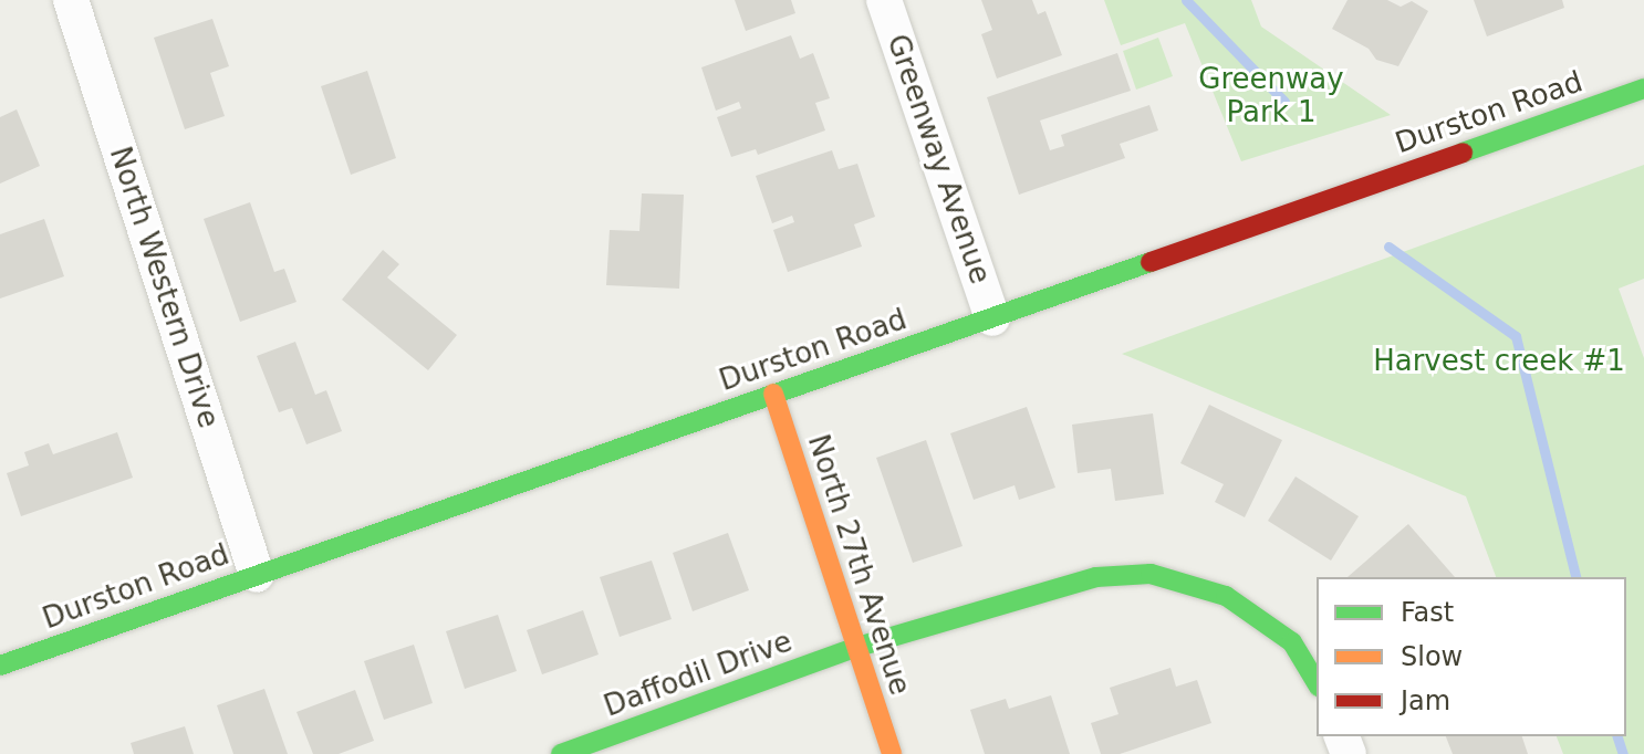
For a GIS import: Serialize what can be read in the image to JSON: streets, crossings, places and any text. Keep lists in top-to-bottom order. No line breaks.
{"streets":{"main road":["Durston Road","North 27th Avenue","Daffodil Drive"],"street":["Greenway Avenue","North Western Drive"]},"crossings":[["Durston Road","Greenway Avenue"],["Durston Road","North Western Drive"],["Durston Road","North 27th Avenue"],["North 27th Avenue","Daffodil Drive"]],"parks":["Greenway Park 1","Harvest creek #1"],"legend":["Fast","Slow","Jam"]}
